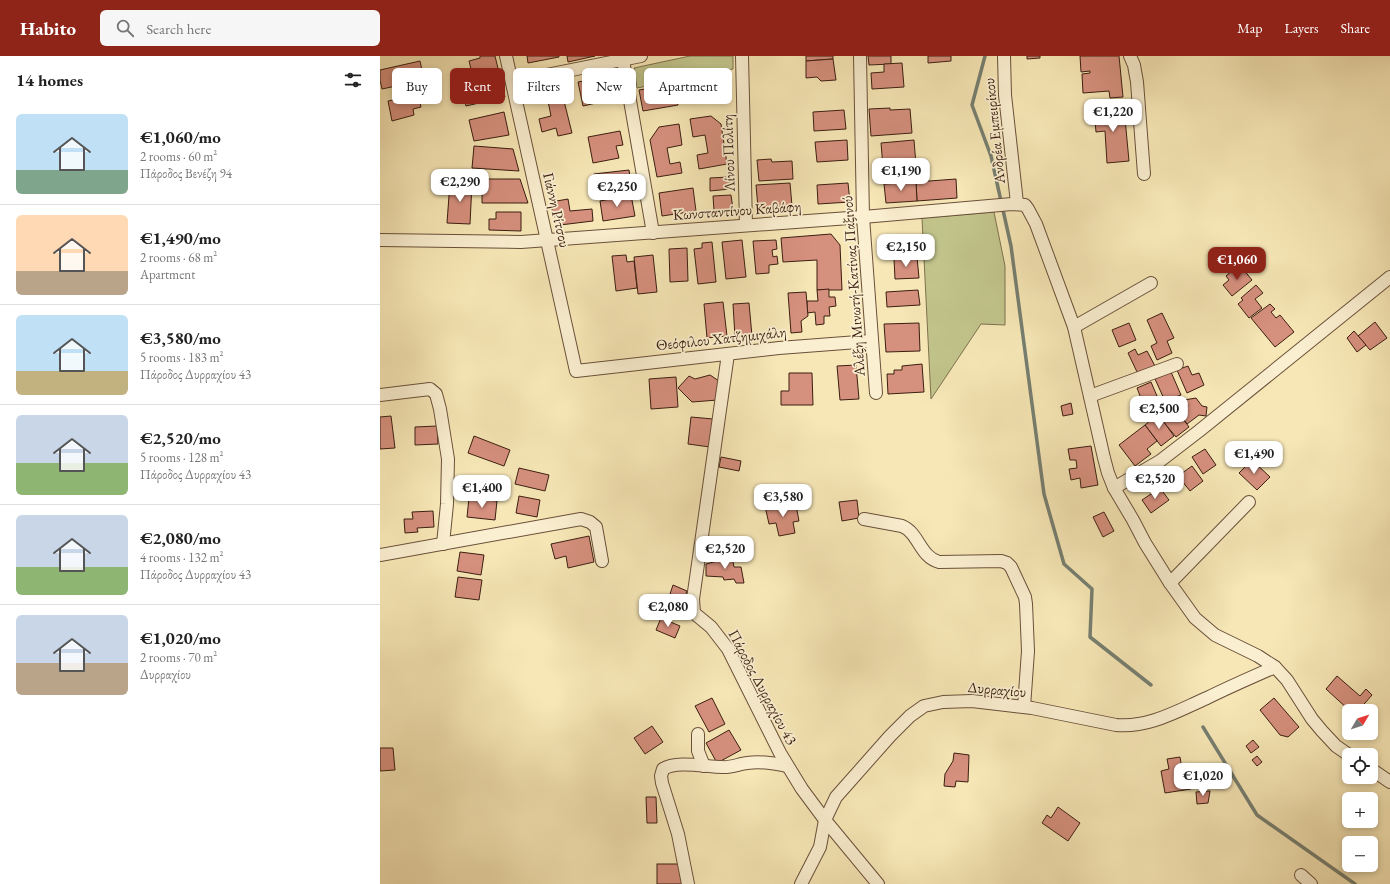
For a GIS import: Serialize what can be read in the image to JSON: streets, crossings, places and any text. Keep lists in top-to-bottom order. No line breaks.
{"streets":{"street":["Ανδρέα Εμπειρίκου","Λίνου Πολίτη","Γιάννη Ρίτσου","Κωνσταντίνου Καβάφη","Αλέξη Μινωτή-Κατίνας Παξινού","Θεόφιλου Χατζημιχάλη","Πάροδος Δυρραχίου 43","Δυρραχίου"]},"crossings":[["Ανδρέα Εμπειρίκου","Κωνσταντίνου Καβάφη"],["Λίνου Πολίτη","Κωνσταντίνου Καβάφη"],["Γιάννη Ρίτσου","Κωνσταντίνου Καβάφη"],["Γιάννη Ρίτσου","Θεόφιλου Χατζημιχάλη"],["Κωνσταντίνου Καβάφη","Αλέξη Μινωτή-Κατίνας Παξινού"],["Αλέξη Μινωτή-Κατίνας Παξινού","Θεόφιλου Χατζημιχάλη"],["Θεόφιλου Χατζημιχάλη","Πάροδος Δυρραχίου 43"],["Πάροδος Δυρραχίου 43","Δυρραχίου"]],"north":"top right","page":{"header":"Habito","search":"Search here","nav":["Map","Layers","Share"],"heading":"14 homes","chip":["Buy","Rent","Filters","New","Apartment"],"price":["€1,220","€1,190","€2,290","€2,250","€2,150","€1,060","€2,500","€1,490","€2,520","€1,400","€3,580","€2,520","€2,080","€1,020"],"list":[{"name":"€1,060/mo","note":"2 rooms · 60 m² · Πάροδος Βενέζη 94"},{"name":"€1,490/mo","note":"2 rooms · 68 m² · Apartment"},{"name":"€3,580/mo","note":"5 rooms · 183 m² · Πάροδος Δυρραχίου 43"},{"name":"€2,520/mo","note":"5 rooms · 128 m² · Πάροδος Δυρραχίου 43"},{"name":"€2,080/mo","note":"4 rooms · 132 m² · Πάροδος Δυρραχίου 43"},{"name":"€1,020/mo","note":"2 rooms · 70 m² · Δυρραχίου"}],"map_buttons":["+","−"]}}
